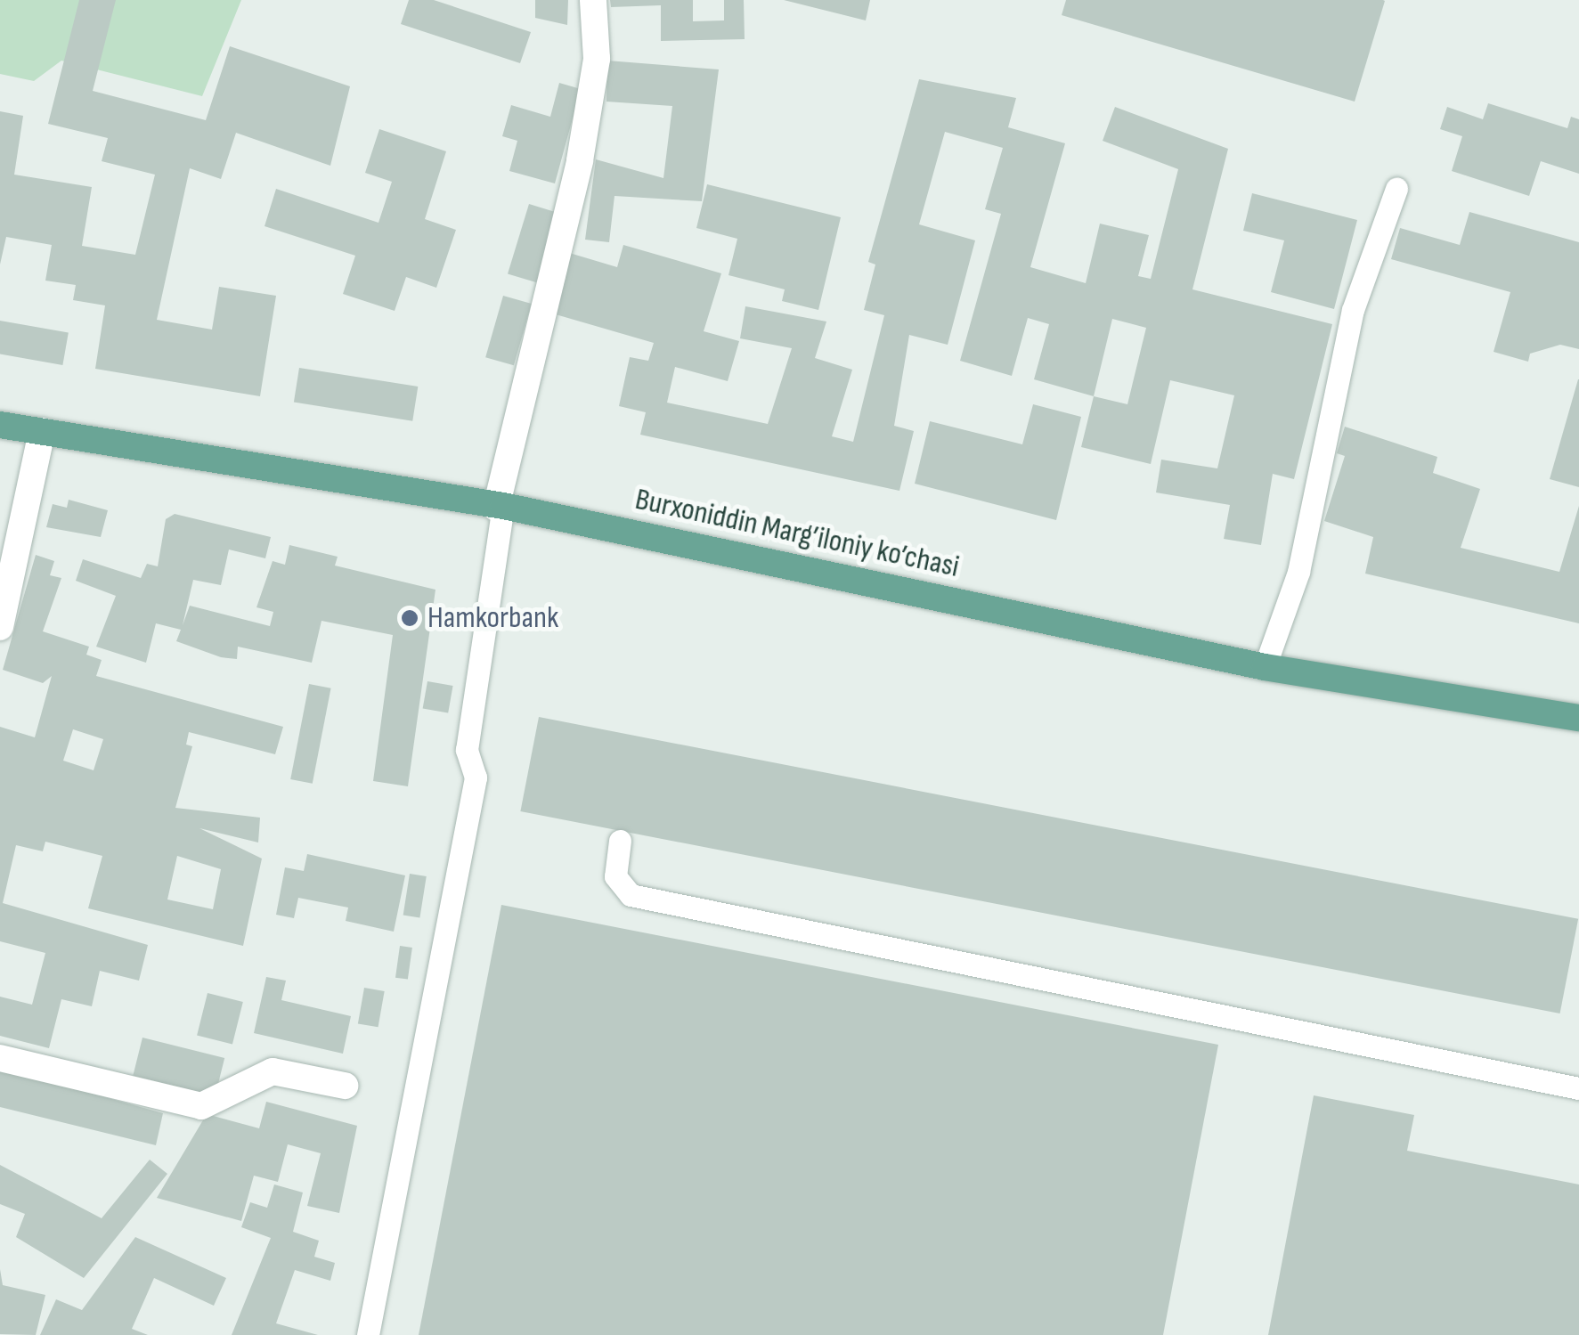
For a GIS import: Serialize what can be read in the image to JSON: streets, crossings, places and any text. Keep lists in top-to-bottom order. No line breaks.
{"streets":{"main road":["Burxoniddin Marg’iloniy ko’chasi"]},"places":["Hamkorbank"]}
